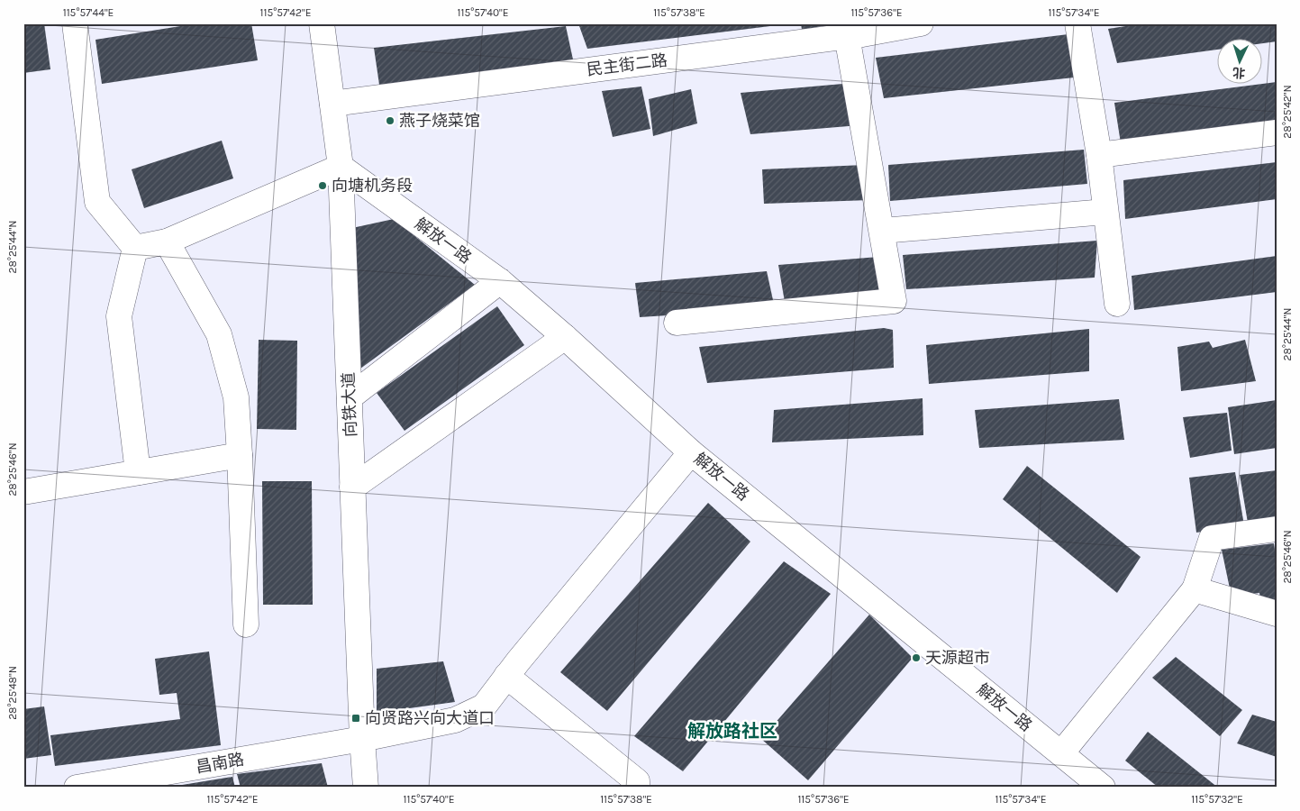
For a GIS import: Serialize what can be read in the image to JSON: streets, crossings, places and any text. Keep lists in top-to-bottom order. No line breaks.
{"streets":{"street":["民主街二路","解放一路","向铁大道","昌南路"]},"crossings":[["民主街二路","向铁大道"],["解放一路","向铁大道"],["解放一路","昌南路"],["向铁大道","昌南路"]],"districts":["解放路社区"],"places":{"other":["燕子烧菜馆","向塘机务段","天源超市"],"transit":["向贤路兴向大道口"]},"north":"bottom","coordinates":["115°57'44\"E","115°57'42\"E","115°57'40\"E","115°57'38\"E","115°57'36\"E","115°57'34\"E","28°25'42\"N","28°25'44\"N","28°25'46\"N","28°25'48\"N","115°57'32\"E"]}
